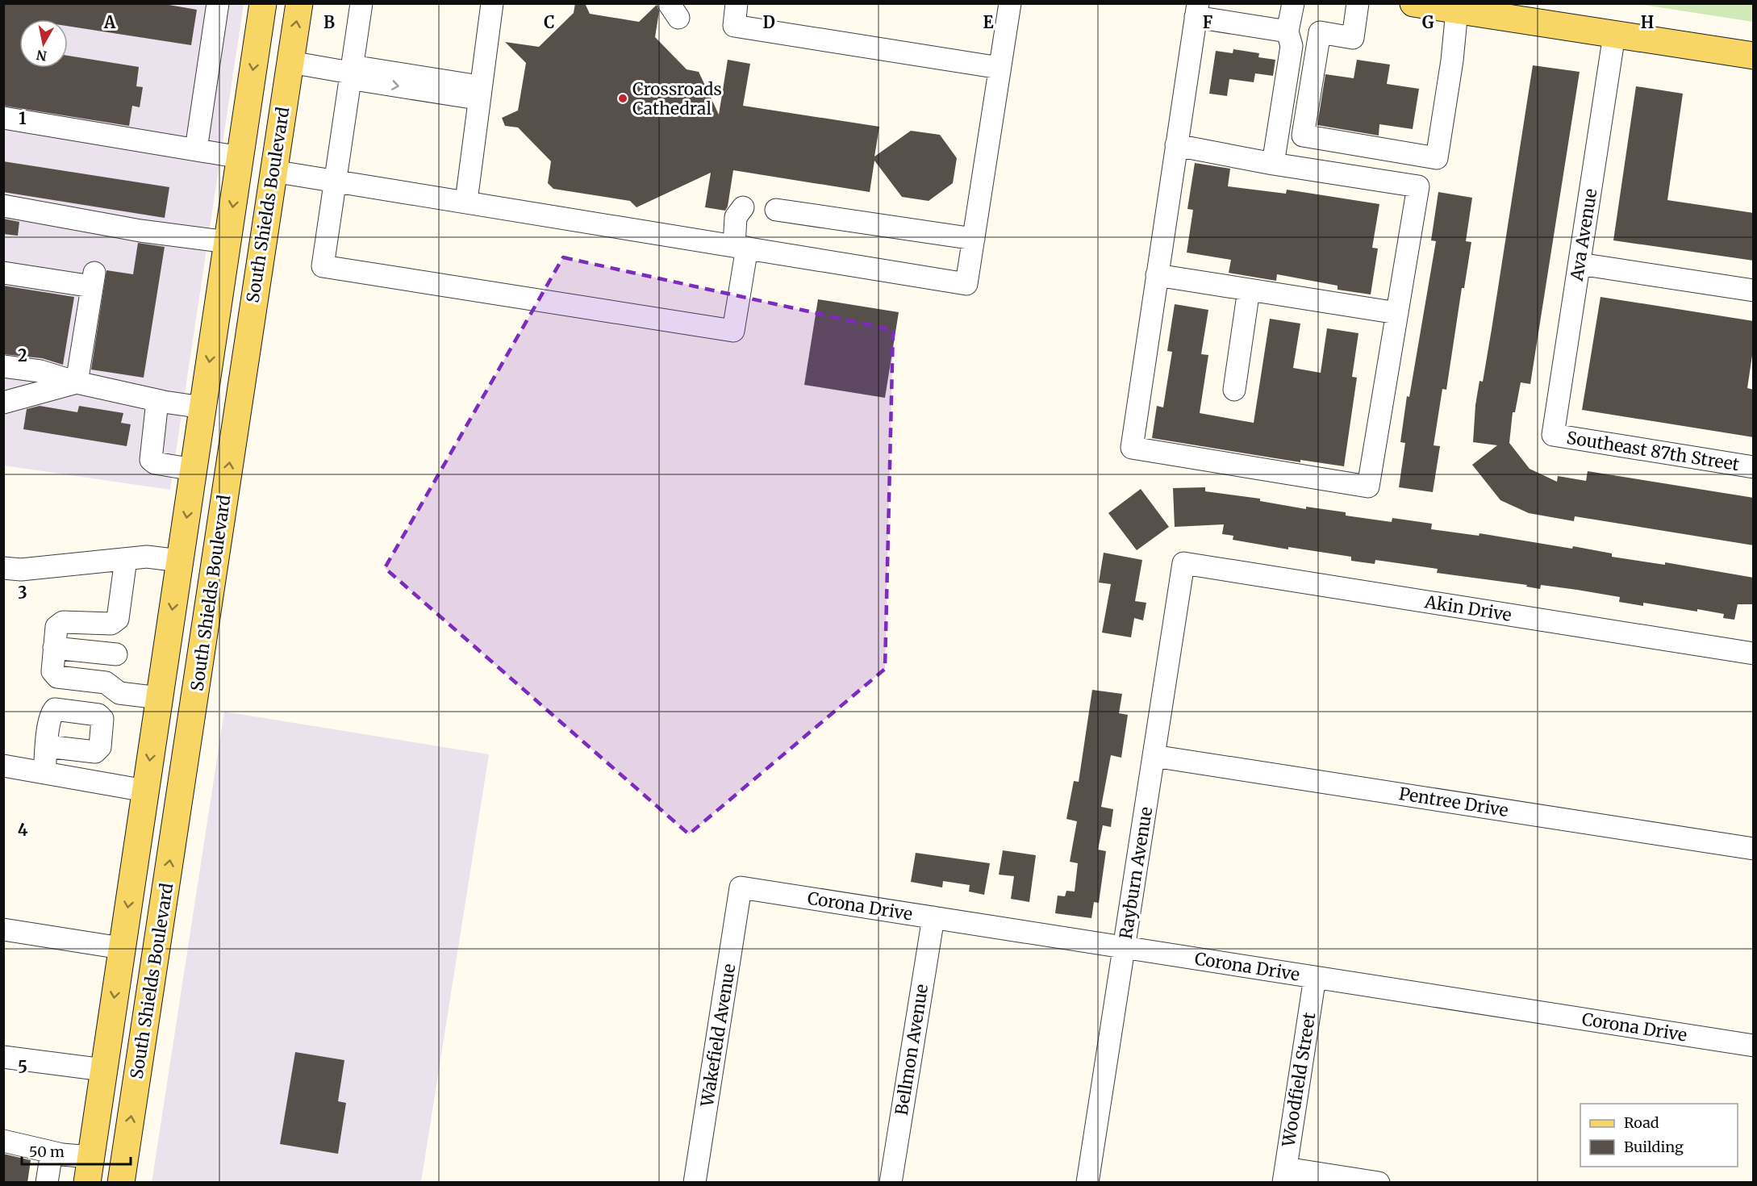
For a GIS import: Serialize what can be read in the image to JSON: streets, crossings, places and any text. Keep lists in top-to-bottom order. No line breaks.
{"streets":{"main road":["South Shields Boulevard"],"street":["Ava Avenue","Southeast 87th Street","Akin Drive","Pentree Drive","Rayburn Avenue","Corona Drive","Wakefield Avenue","Bellmon Avenue","Woodfield Street"]},"crossings":[["Ava Avenue","Southeast 87th Street"],["Akin Drive","Rayburn Avenue"],["Pentree Drive","Rayburn Avenue"],["Rayburn Avenue","Corona Drive"],["Corona Drive","Wakefield Avenue"],["Corona Drive","Bellmon Avenue"],["Corona Drive","Woodfield Street"]],"places":["Crossroads Cathedral"],"legend":["Road","Building"],"scale_bar":"50 m","north":"bottom","grid":{"columns":["A","B","C","D","E","F","G","H"],"rows":["1","2","3","4","5"]}}
